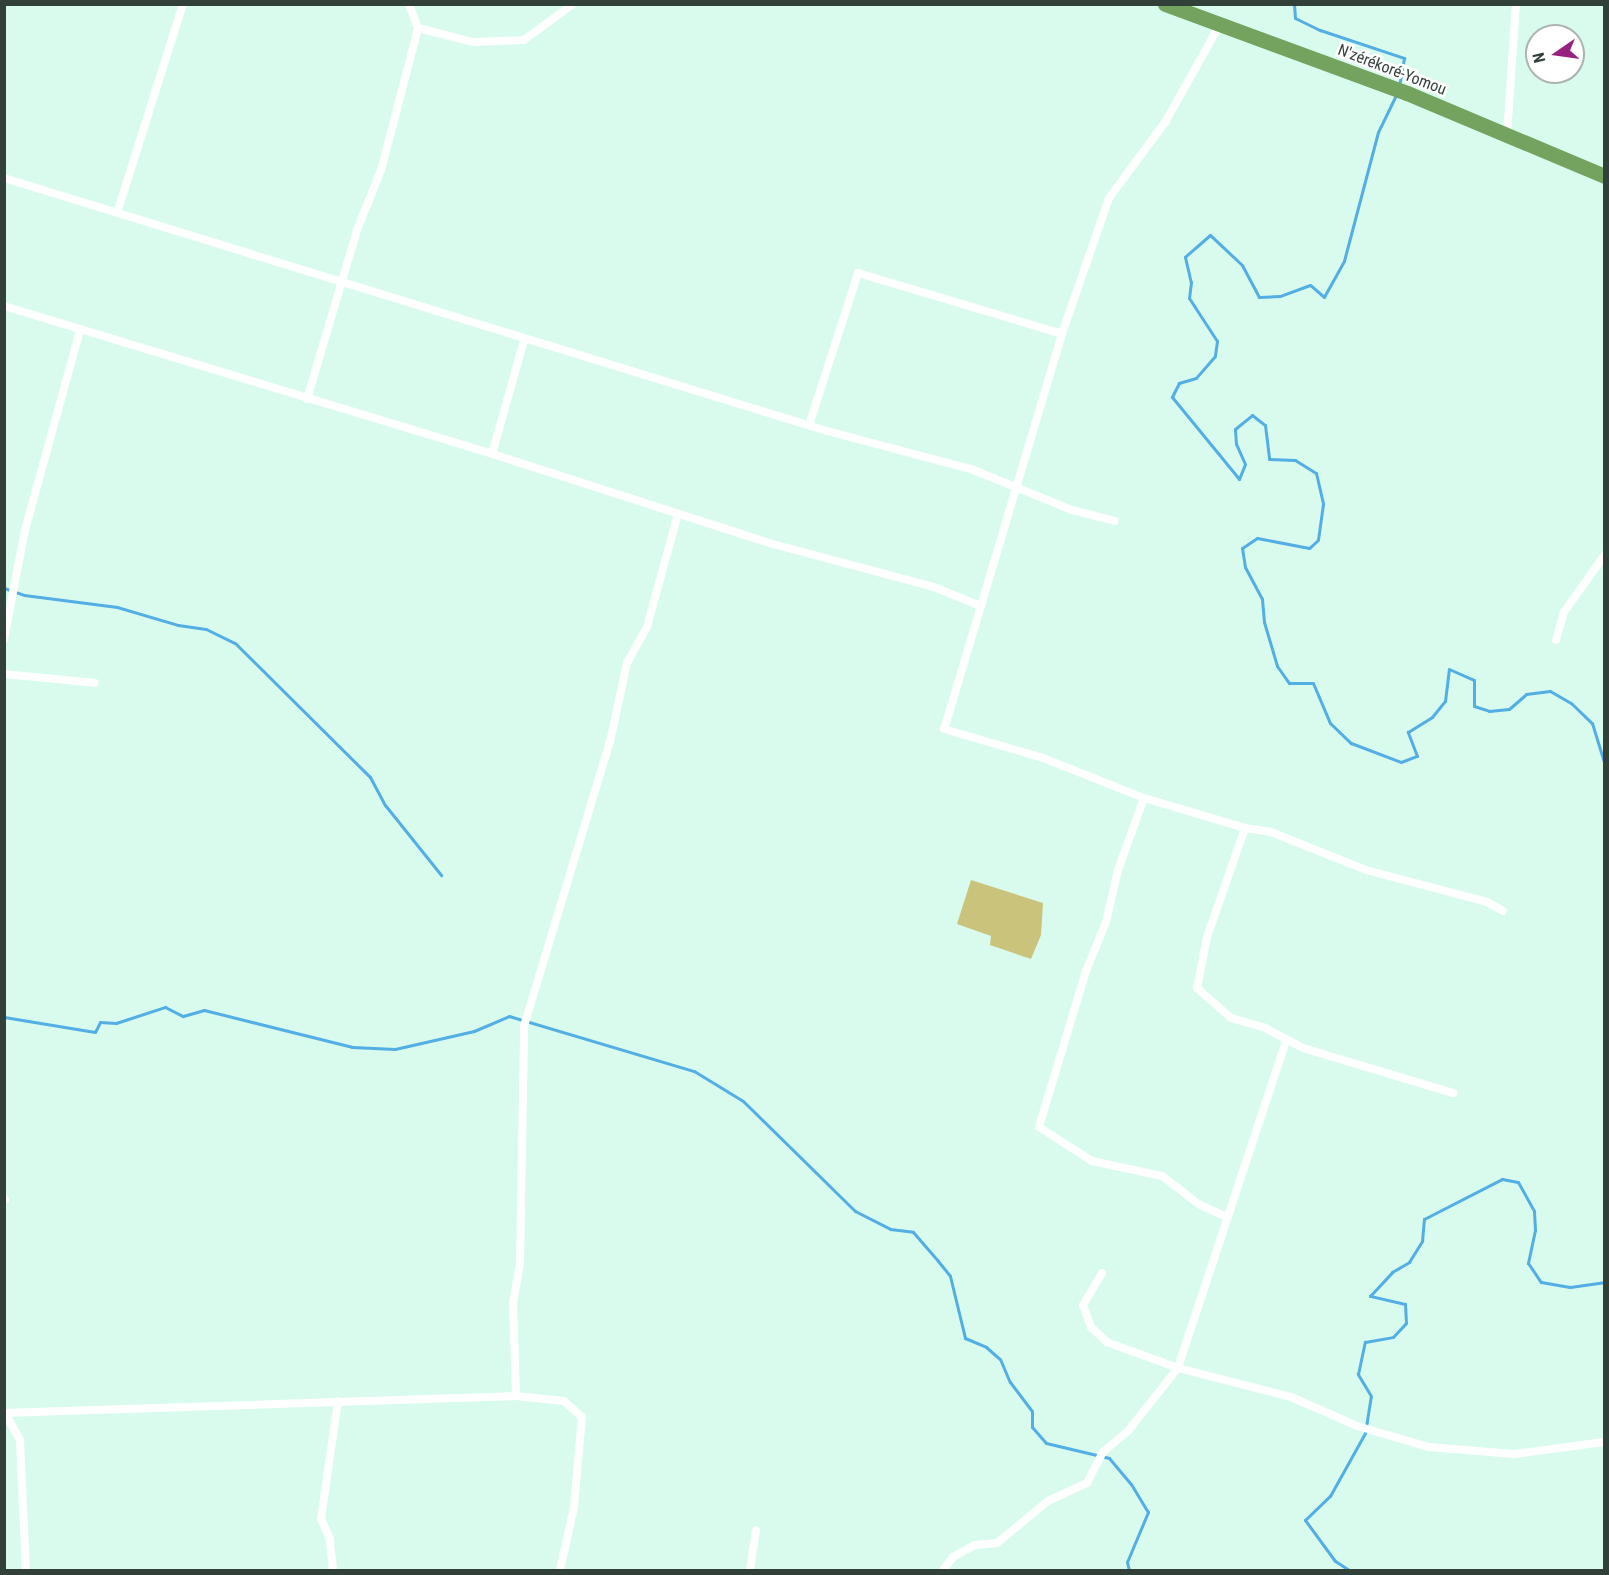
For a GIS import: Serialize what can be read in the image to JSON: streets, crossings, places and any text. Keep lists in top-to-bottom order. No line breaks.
{"streets":{"highway":["N'zérékoré-Yomou"]},"north":"left"}
